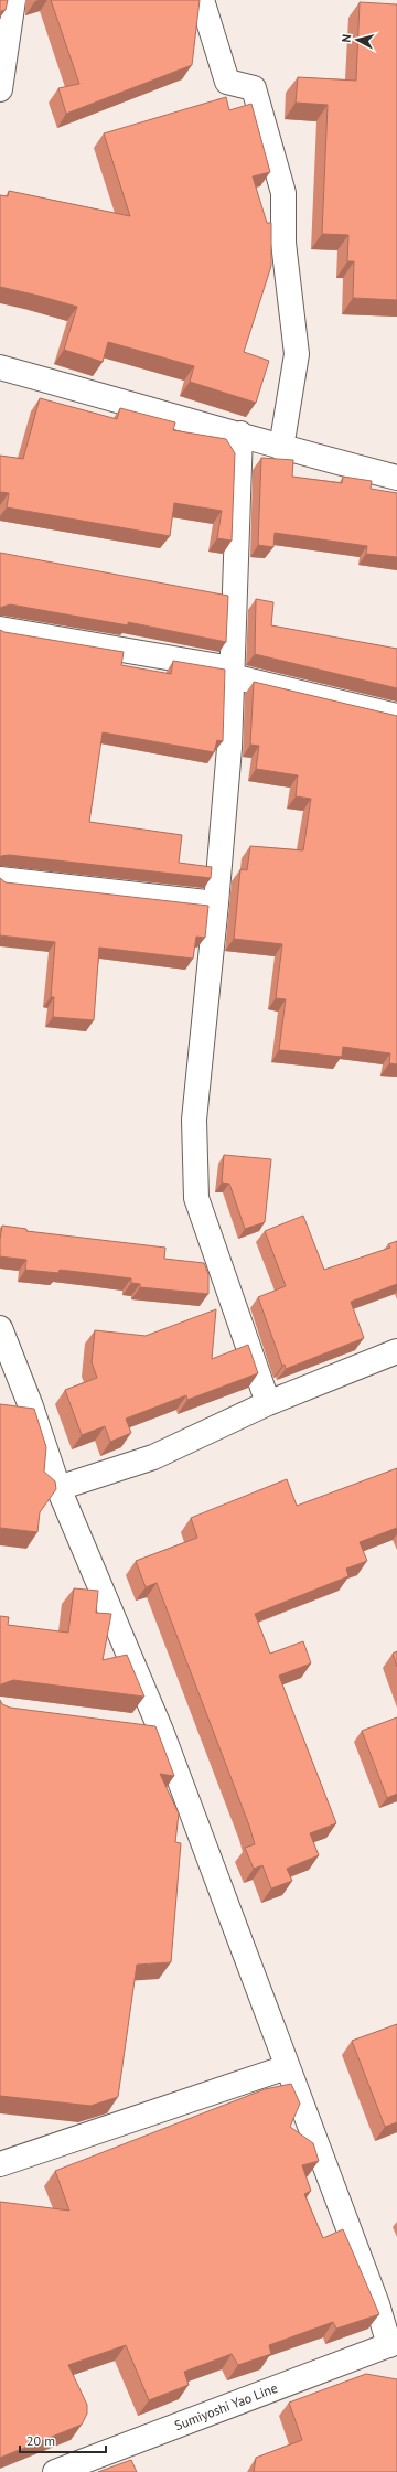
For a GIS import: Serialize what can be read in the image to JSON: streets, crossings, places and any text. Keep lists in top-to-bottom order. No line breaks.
{"streets":{"street":["Sumiyoshi Yao Line"]},"scale_bar":"20 m","north":"left"}
